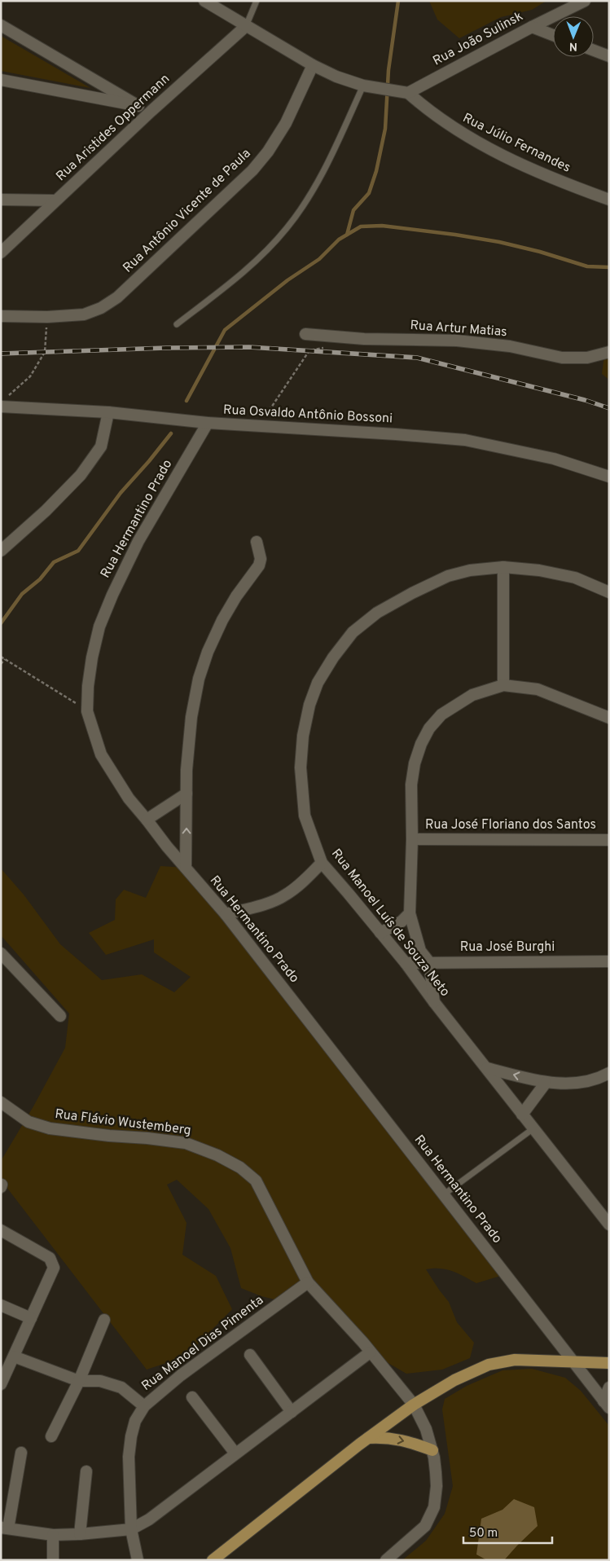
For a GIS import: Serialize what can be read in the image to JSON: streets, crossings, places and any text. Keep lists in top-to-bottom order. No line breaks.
{"streets":{"street":["Rua João Sulinsk","Rua Aristides Oppermann","Rua Júlio Fernandes","Rua Antônio Vicente de Paula","Rua Artur Matias","Rua Osvaldo Antônio Bossoni","Rua Hermantino Prado","Rua José Floriano dos Santos","Rua Manoel Luís de Souza Neto","Rua José Burghi","Rua Flávio Wustemberg","Rua Manoel Dias Pimenta"]},"crossings":[["Rua João Sulinsk","Rua Júlio Fernandes"],["Rua Aristides Oppermann","Rua Júlio Fernandes"],["Rua Júlio Fernandes","Rua Antônio Vicente de Paula"],["Rua Osvaldo Antônio Bossoni","Rua Hermantino Prado"],["Rua Manoel Luís de Souza Neto","Rua José Burghi"],["Rua Flávio Wustemberg","Rua Manoel Dias Pimenta"]],"scale_bar":"50 m","north":"bottom"}
